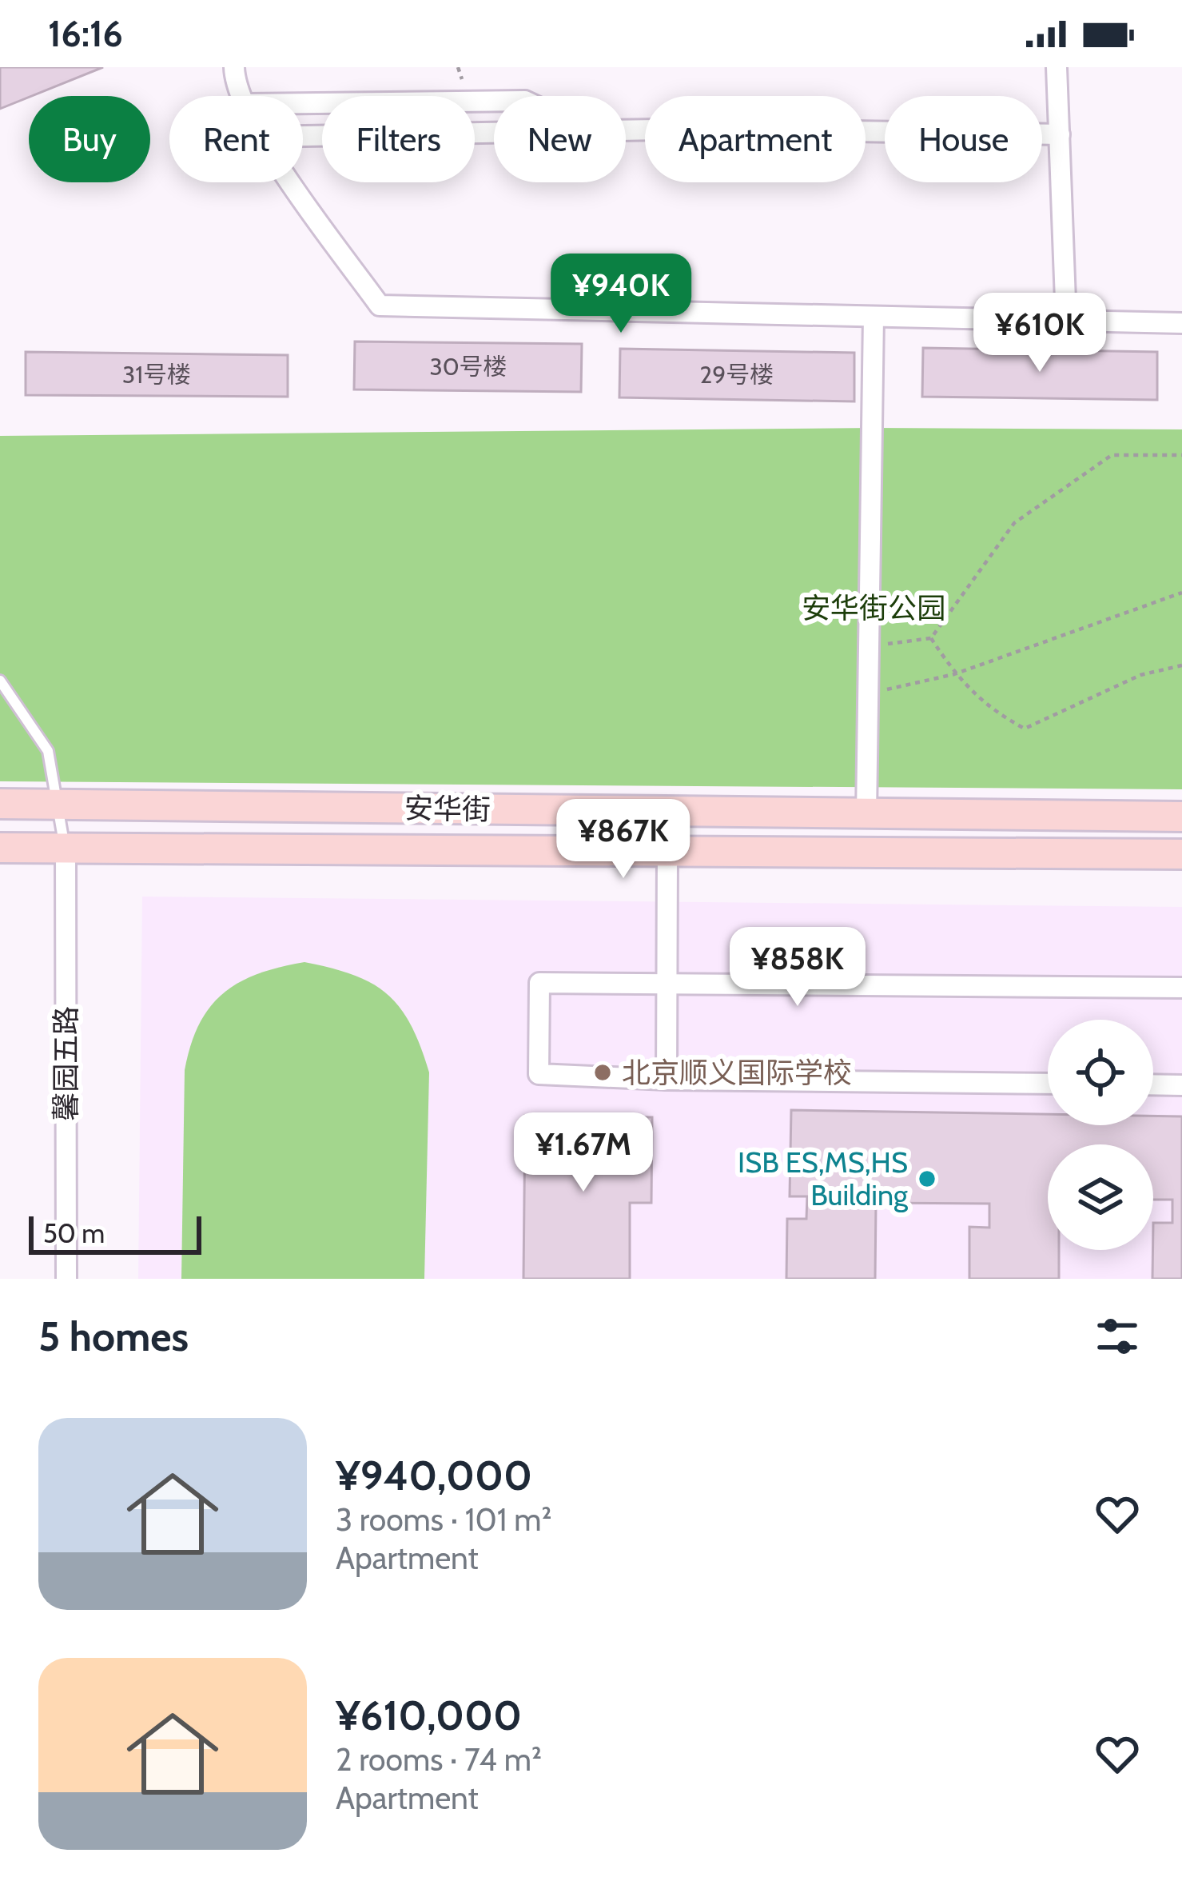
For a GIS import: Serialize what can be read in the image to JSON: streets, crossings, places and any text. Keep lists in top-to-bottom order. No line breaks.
{"streets":{"street":["安华街","馨园五路"]},"crossings":[["安华街","馨园五路"]],"parks":["安华街公园"],"places":["北京顺义国际学校","ISB ES,MS,HS Building"],"house_numbers":["30号楼","31号楼","29号楼"],"scale_bar":"50 m","page":{"status":"16:16","chip":["Buy","Rent","Filters","New","Apartment","House"],"price":["¥940K","¥610K","¥867K","¥858K","¥1.67M"],"scale":"50 m","heading":"5 homes","list":[{"name":"¥940,000","note":"3 rooms · 101 m² · Apartment"},{"name":"¥610,000","note":"2 rooms · 74 m² · Apartment"}]}}
